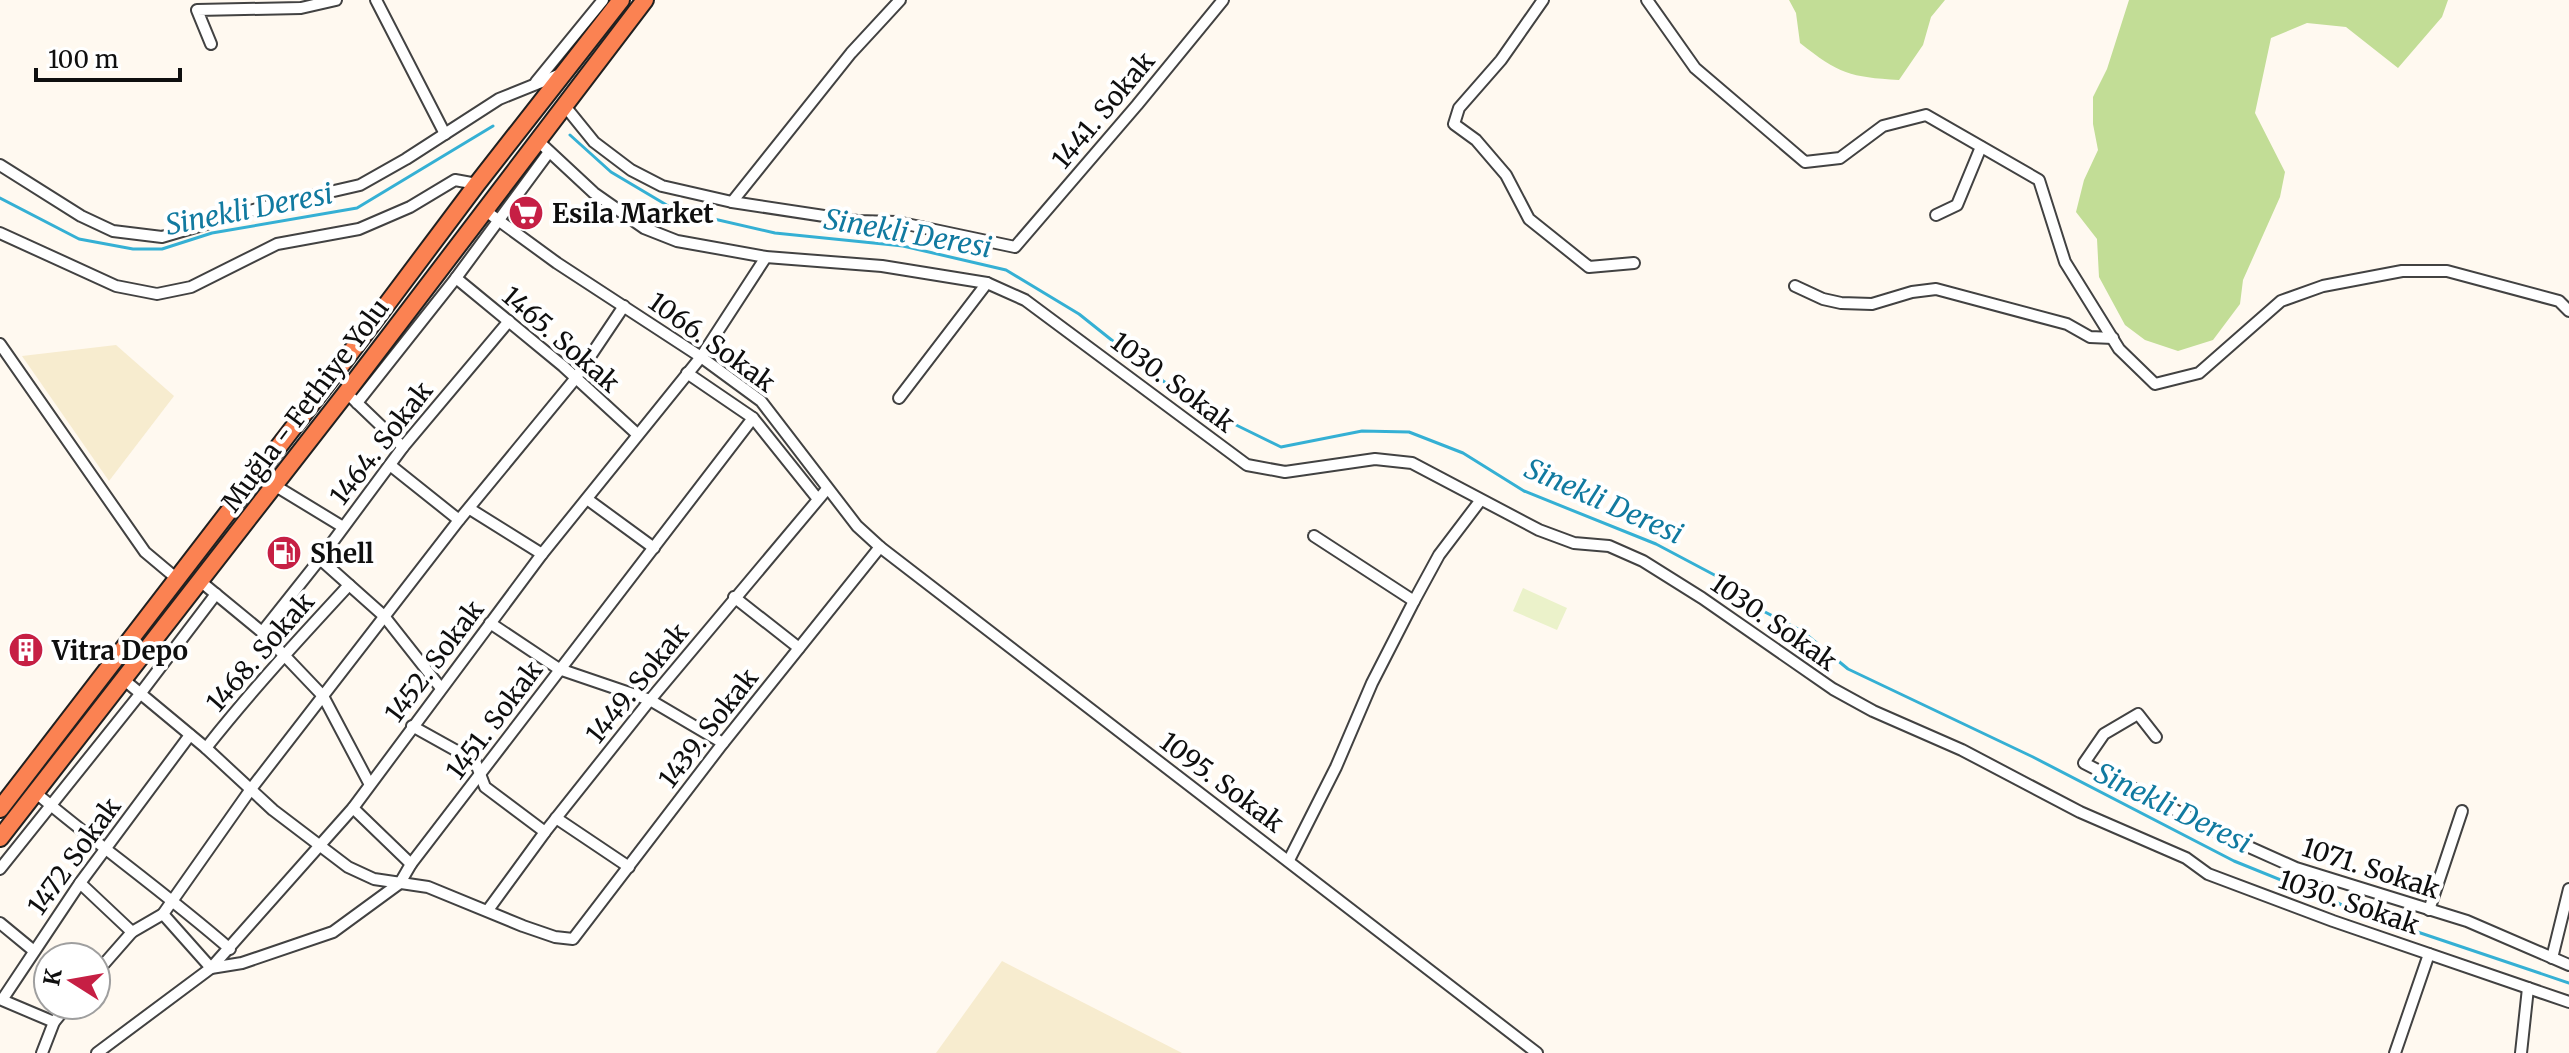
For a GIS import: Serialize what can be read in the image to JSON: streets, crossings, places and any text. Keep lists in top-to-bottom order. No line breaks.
{"streets":{"highway":["Muğla - Fethiye Yolu"],"street":["1441. Sokak","1465. Sokak","1066. Sokak","1030. Sokak","1464. Sokak","1468. Sokak","1452. Sokak","1449. Sokak","1451. Sokak","1439. Sokak","1095. Sokak","1472 Sokak","1071. Sokak"]},"crossings":[["1465. Sokak","1464. Sokak"],["1465. Sokak","1452. Sokak"],["1066. Sokak","Muğla - Fethiye Yolu"],["1066. Sokak","1452. Sokak"],["1066. Sokak","1449. Sokak"],["1066. Sokak","1439. Sokak"],["1066. Sokak","1095. Sokak"],["1030. Sokak","Muğla - Fethiye Yolu"],["1030. Sokak","1452. Sokak"],["1452. Sokak","1451. Sokak"],["1449. Sokak","1439. Sokak"],["1439. Sokak","1095. Sokak"]],"water":["Sinekli Deresi"],"places":{"supermarket":["Esila Market"],"fuel station":["Shell"],"building":["Vitra Depo"]},"scale_bar":"100 m","north":"left"}
